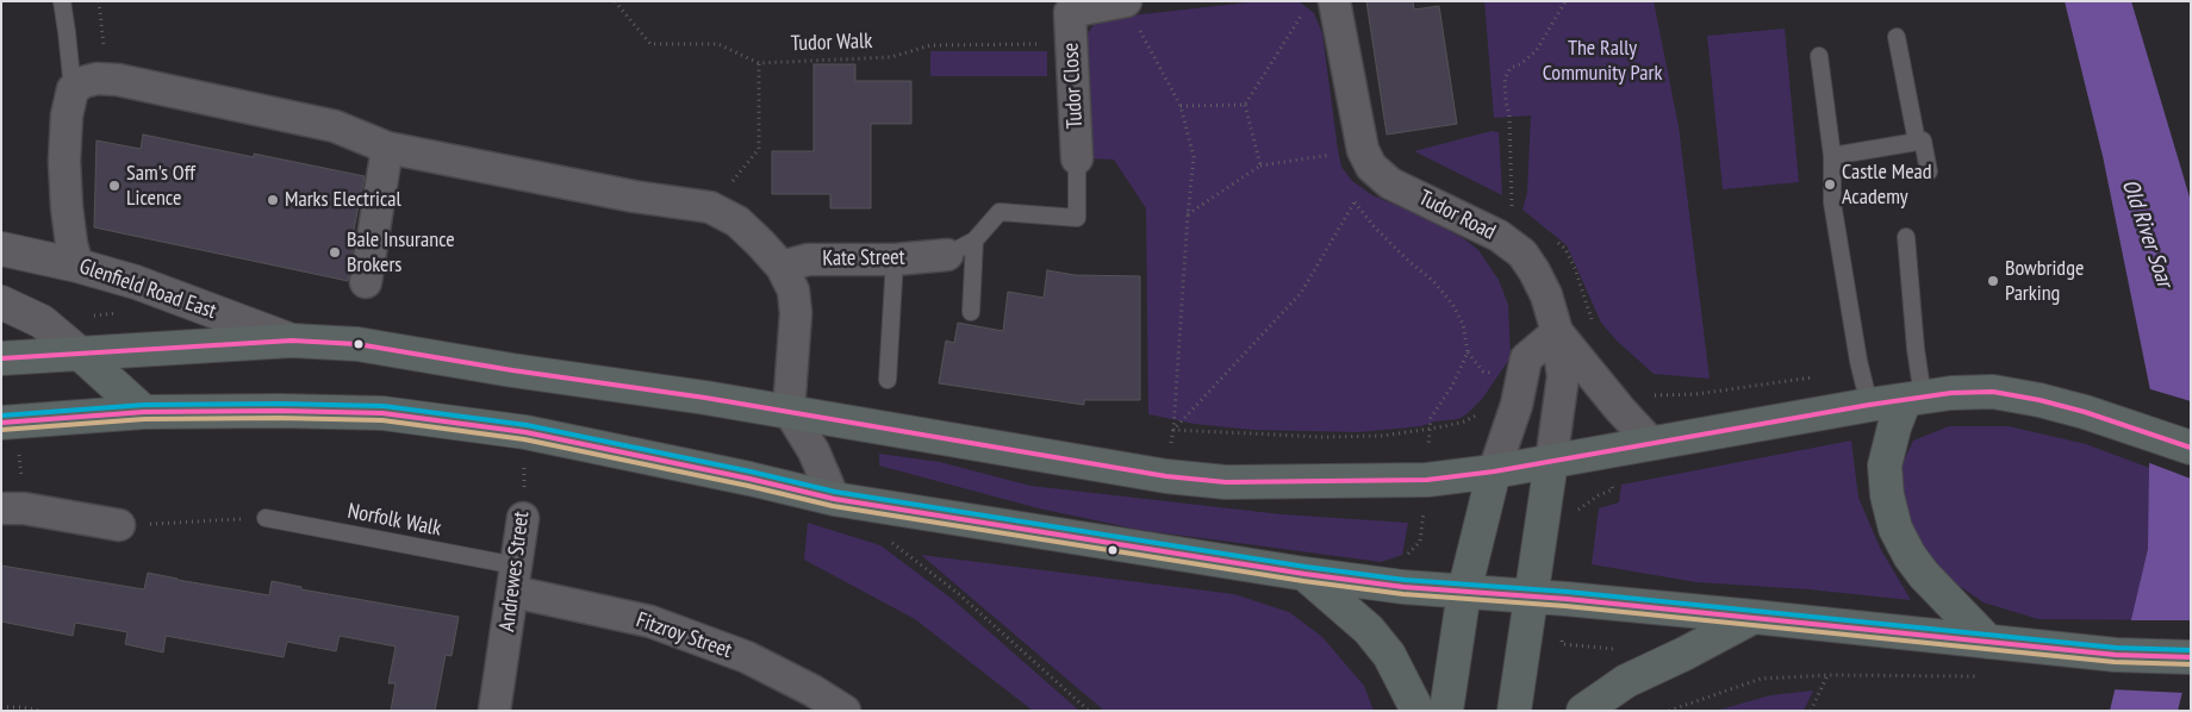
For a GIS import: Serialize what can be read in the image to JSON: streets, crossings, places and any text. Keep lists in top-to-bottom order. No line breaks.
{"streets":{"street":["Tudor Close","Tudor Road","Kate Street","Glenfield Road East","Andrewes Street","Fitzroy Street"],"lane":["Norfolk Walk"],"path":["Tudor Walk"]},"crossings":[["Tudor Walk","Tudor Close"],["Norfolk Walk","Andrewes Street"],["Norfolk Walk","Fitzroy Street"],["Andrewes Street","Fitzroy Street"]],"water":["Old River Soar"],"parks":["The Rally Community Park"],"places":["Castle Mead Academy","Sam's Off Licence","Marks Electrical","Bale Insurance Brokers","Bowbridge Parking"]}
